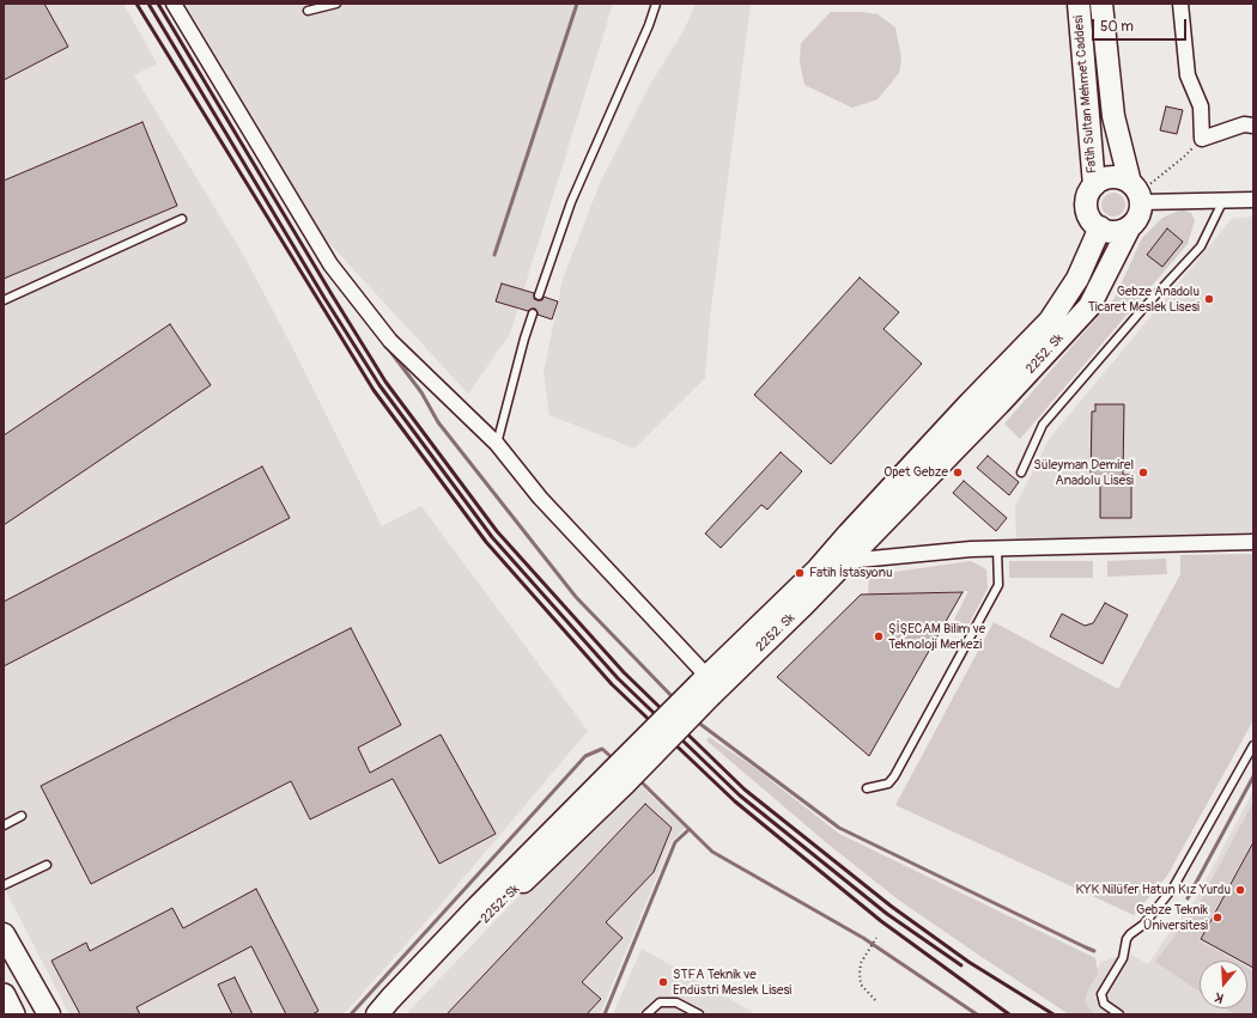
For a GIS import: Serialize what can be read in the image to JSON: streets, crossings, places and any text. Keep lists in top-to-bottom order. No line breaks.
{"streets":{"main road":["Fatih Sultan Mehmet Caddesi","2252. Sk"]},"crossings":[["Fatih Sultan Mehmet Caddesi","2252. Sk"]],"places":["Gebze Anadolu Ticaret Meslek Lisesi","Opet Gebze","Süleyman Demirel Anadolu Lisesi","Fatih İstasyonu","ŞİŞECAM Bilim ve Teknoloji Merkezi","KYK Nilüfer Hatun Kız Yurdu","Gebze Teknik Üniversitesi","STFA Teknik ve Endüstri Meslek Lisesi"],"scale_bar":"50 m","north":"bottom"}
